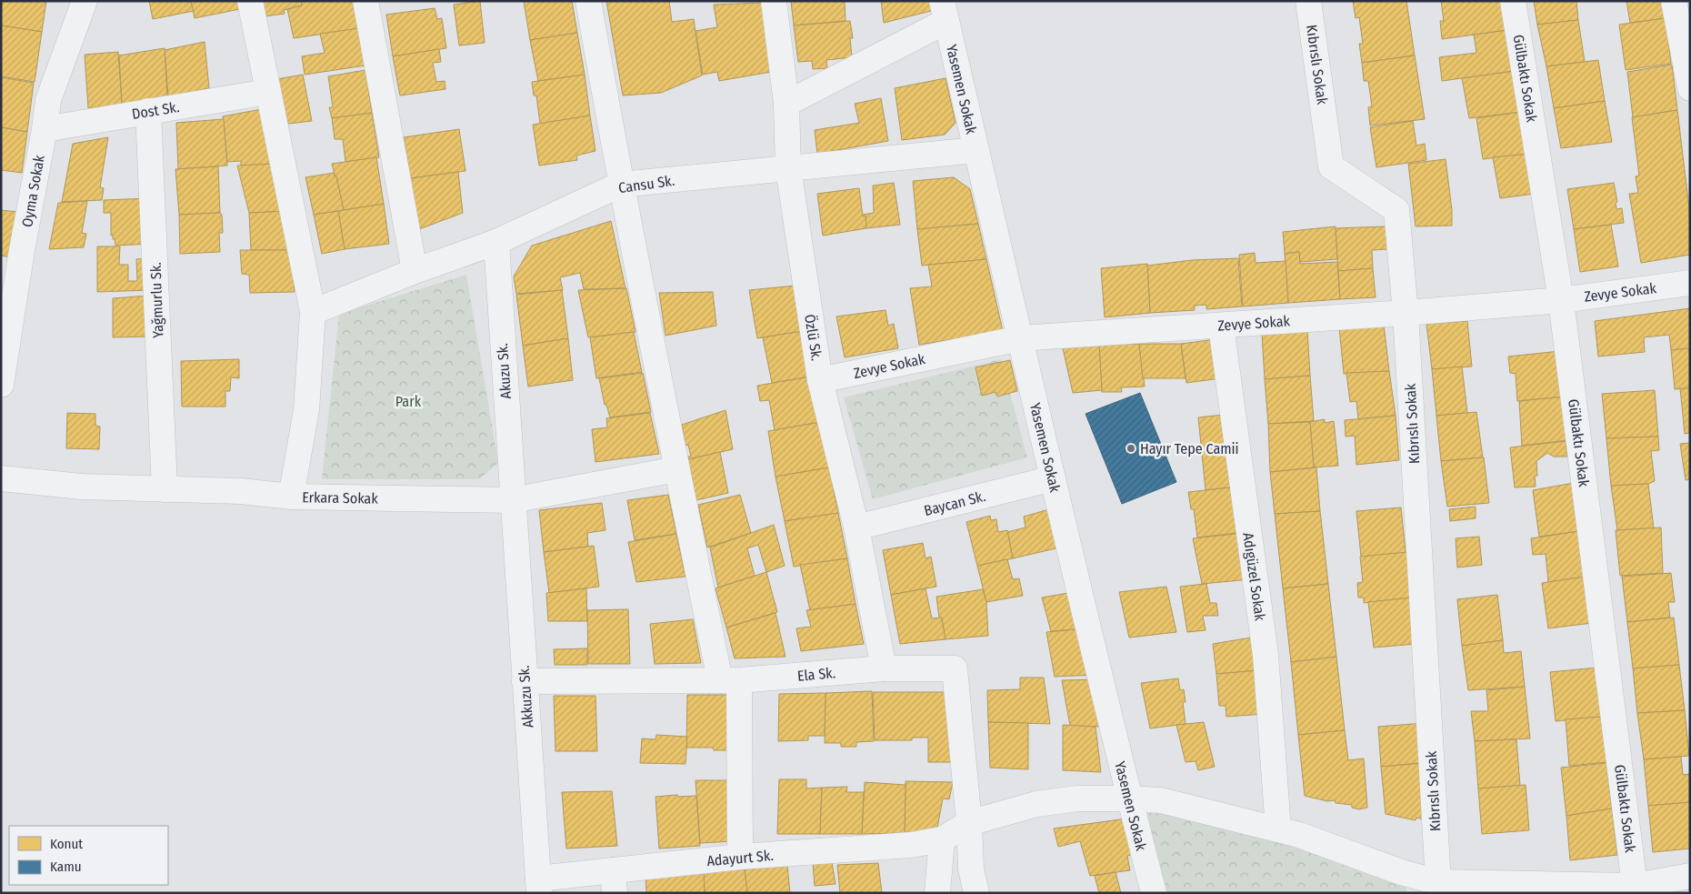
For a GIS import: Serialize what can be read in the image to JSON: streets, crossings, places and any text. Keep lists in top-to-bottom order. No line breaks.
{"streets":{"street":["Kıbrıslı Sokak","Gülbaktı Sokak","Yasemen Sokak","Dost Sk.","Cansu Sk.","Oyma Sokak","Zevye Sokak","Yağmurlu Sk.","Özlü Sk.","Akuzu Sk.","Erkara Sokak","Baycan Sk.","Adıgüzel Sokak","Ela Sk.","Akkuzu Sk.","Adayurt Sk."]},"crossings":[["Kıbrıslı Sokak","Zevye Sokak"],["Gülbaktı Sokak","Zevye Sokak"],["Yasemen Sokak","Cansu Sk."],["Yasemen Sokak","Zevye Sokak"],["Yasemen Sokak","Baycan Sk."],["Dost Sk.","Oyma Sokak"],["Dost Sk.","Yağmurlu Sk."],["Cansu Sk.","Özlü Sk."],["Cansu Sk.","Akuzu Sk."],["Zevye Sokak","Özlü Sk."],["Zevye Sokak","Adıgüzel Sokak"],["Yağmurlu Sk.","Erkara Sokak"],["Özlü Sk.","Baycan Sk."],["Özlü Sk.","Ela Sk."],["Akuzu Sk.","Erkara Sokak"],["Akuzu Sk.","Akkuzu Sk."],["Erkara Sokak","Akkuzu Sk."],["Ela Sk.","Akkuzu Sk."],["Akkuzu Sk.","Adayurt Sk."]],"parks":["Park"],"places":["Hayır Tepe Camii"],"legend":["Konut","Kamu"]}
